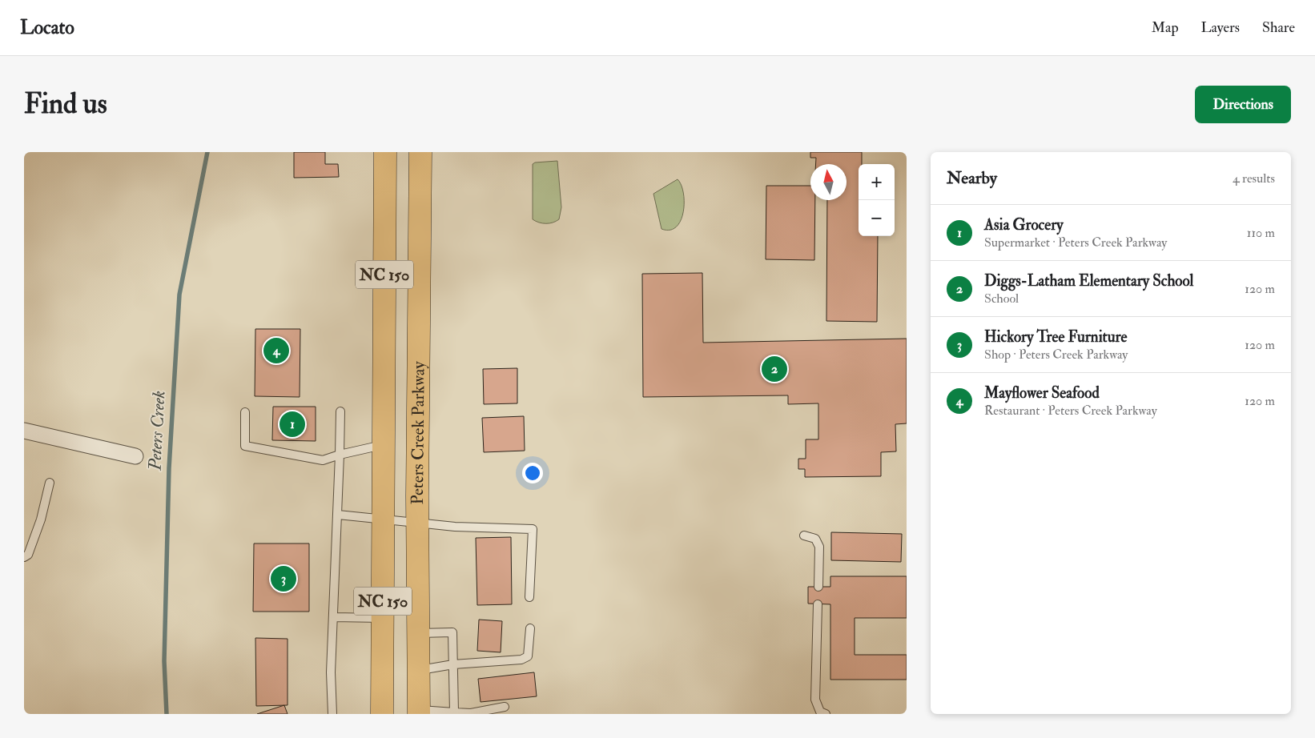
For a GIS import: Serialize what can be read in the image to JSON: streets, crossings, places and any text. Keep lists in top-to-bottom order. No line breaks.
{"streets":{"main road":["NC 150","Peters Creek Parkway"]},"water":["Peters Creek"],"north":"top","page":{"header":"Locato","nav":["Map","Layers","Share"],"buttons":"Directions","title":"Find us","heading":["Nearby","4 results"],"map_buttons":["+","−"],"list":[{"mark":"1","name":"Asia Grocery","note":"Supermarket · Peters Creek Parkway","value":"110 m"},{"mark":"2","name":"Diggs-Latham Elementary School","note":"School","value":"120 m"},{"mark":"3","name":"Hickory Tree Furniture","note":"Shop · Peters Creek Parkway","value":"120 m"},{"mark":"4","name":"Mayflower Seafood","note":"Restaurant · Peters Creek Parkway","value":"120 m"}],"pins":["4","2","1","3"]}}
